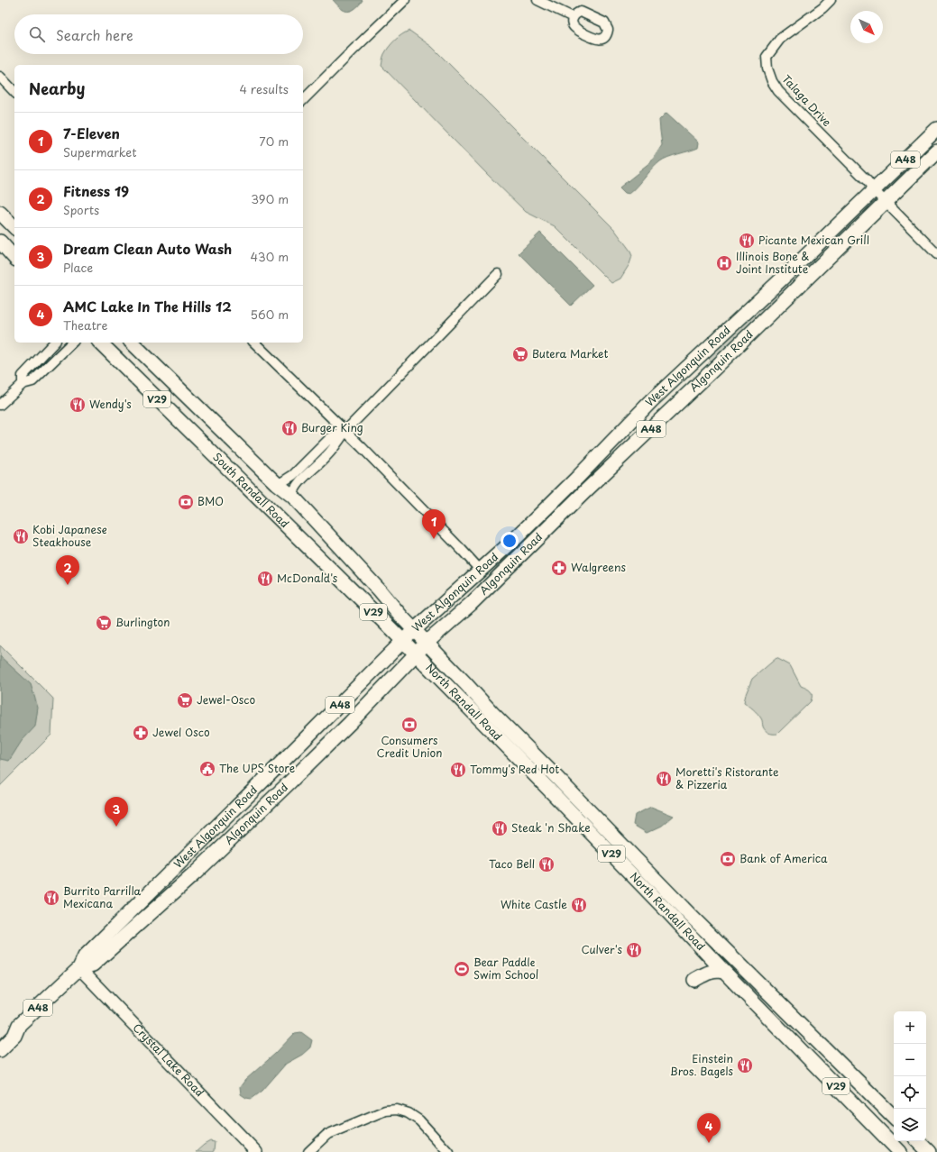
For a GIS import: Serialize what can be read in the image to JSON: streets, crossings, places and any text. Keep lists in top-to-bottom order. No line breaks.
{"streets":{"main road":["A48","Algonquin Road","West Algonquin Road","V29","South Randall Road","North Randall Road"],"street":["Talaga Drive","Crystal Lake Road"]},"crossings":[["Talaga Drive","Algonquin Road"],["Talaga Drive","West Algonquin Road"],["Algonquin Road","West Algonquin Road"],["Algonquin Road","North Randall Road"],["Algonquin Road","Crystal Lake Road"],["West Algonquin Road","V29"],["West Algonquin Road","South Randall Road"],["West Algonquin Road","North Randall Road"],["West Algonquin Road","Crystal Lake Road"],["V29","North Randall Road"],["South Randall Road","North Randall Road"]],"places":{"restaurant":["Picante Mexican Grill","Wendy's","Burger King","Kobi Japanese Steakhouse","McDonald's","Tommy's Red Hot","Moretti's Ristorante & Pizzeria","Steak 'n Shake","Taco Bell","Burrito Parrilla Mexicana","White Castle","Culver's","Einstein Bros. Bagels"],"hospital":["Illinois Bone & Joint Institute"],"supermarket":["Butera Market","Burlington","Jewel-Osco"],"bank":["BMO","Consumers Credit Union","Bank of America"],"pharmacy":["Walgreens","Jewel Osco"],"public building":["The UPS Store"],"sports":["Bear Paddle Swim School"]},"north":"bottom right","page":{"search":"Search here","heading":["Nearby","4 results"],"list":[{"mark":"1","name":"7-Eleven","note":"Supermarket","value":"70 m"},{"mark":"2","name":"Fitness 19","note":"Sports","value":"390 m"},{"mark":"3","name":"Dream Clean Auto Wash","note":"Place","value":"430 m"},{"mark":"4","name":"AMC Lake In The Hills 12","note":"Theatre","value":"560 m"}],"pins":["1","2","3","4"],"map_buttons":["+","−"]}}
